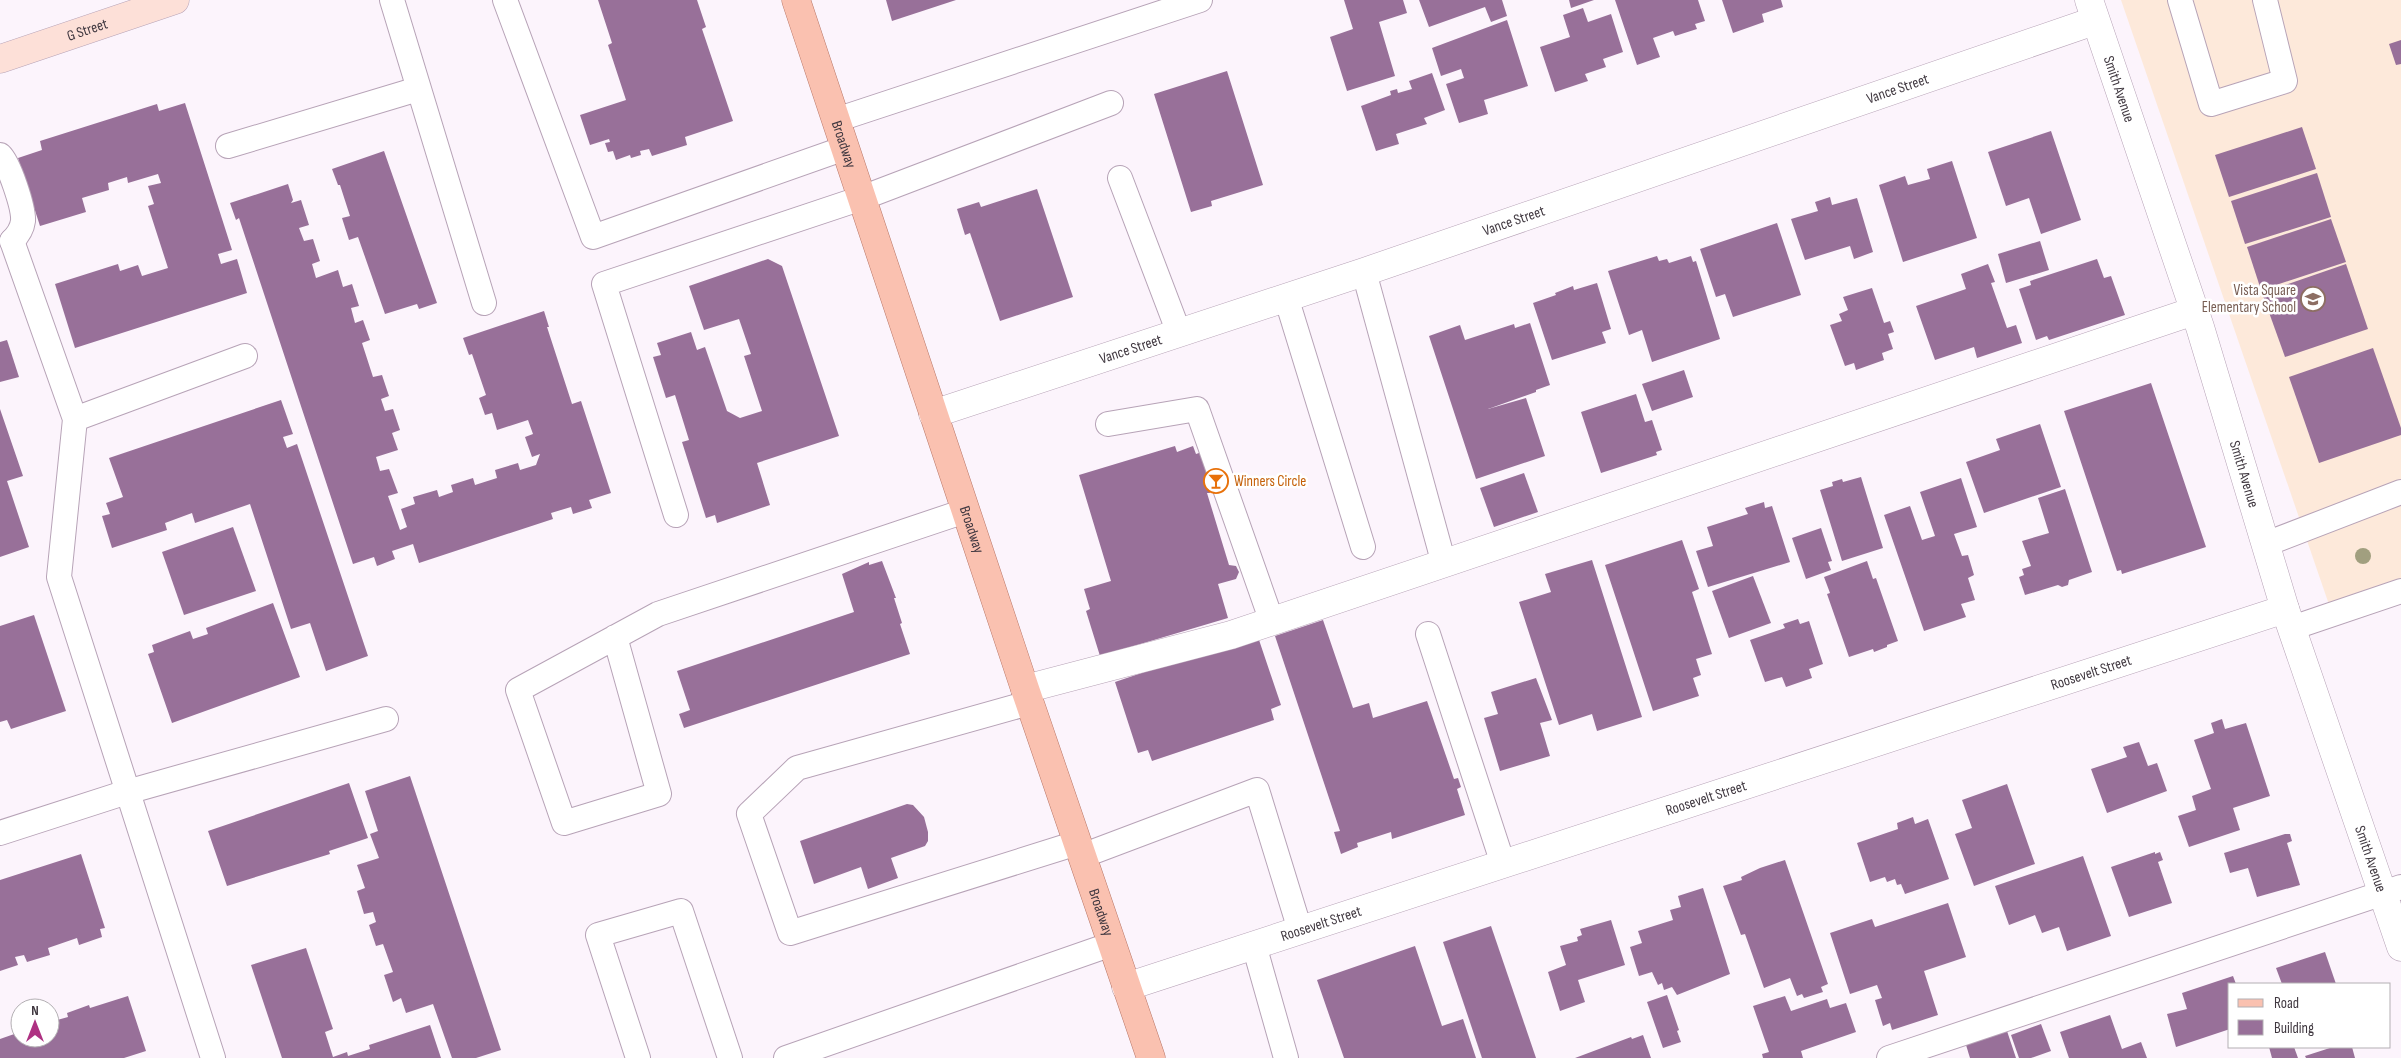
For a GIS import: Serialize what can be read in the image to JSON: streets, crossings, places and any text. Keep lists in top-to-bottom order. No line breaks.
{"streets":{"main road":["Broadway"],"street":["G Street","Vance Street","Smith Avenue","Roosevelt Street"]},"crossings":[["Vance Street","Smith Avenue"],["Vance Street","Broadway"],["Smith Avenue","Roosevelt Street"],["Broadway","Roosevelt Street"]],"places":{"school or university":["Vista Square Elementary School"],"bar":["Winners Circle"]},"legend":["Road","Building"],"north":"top"}
